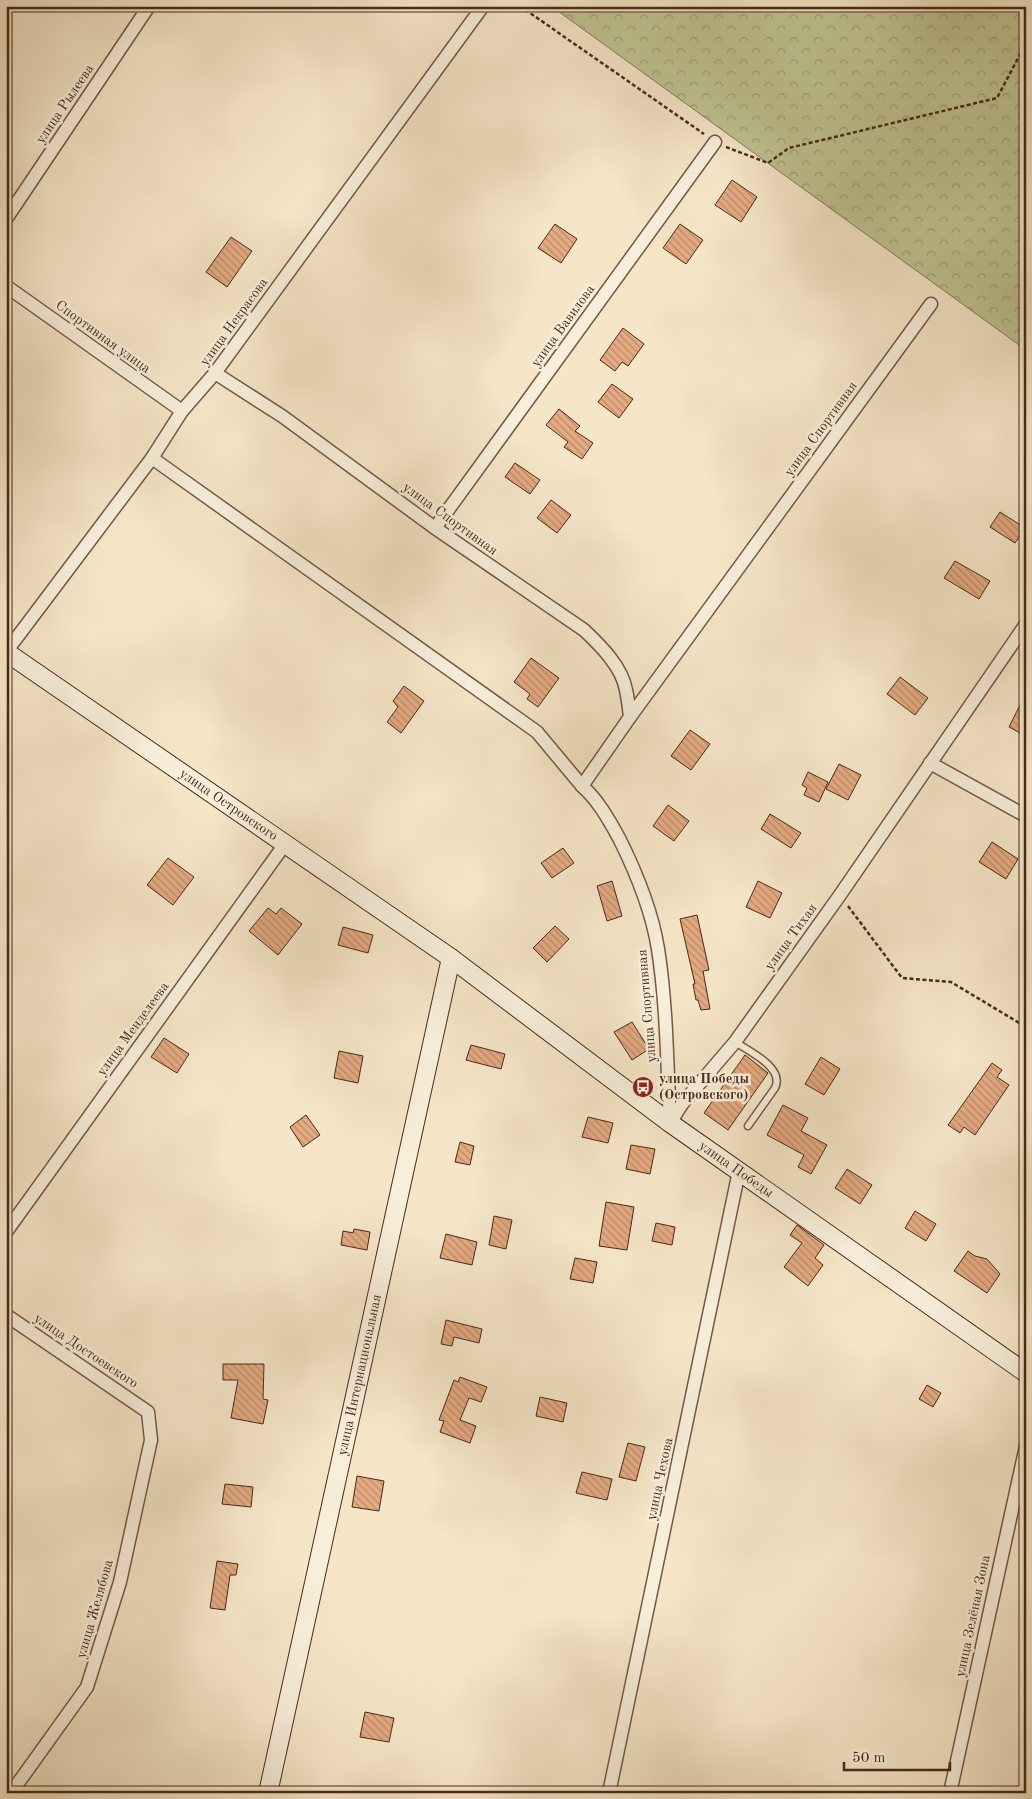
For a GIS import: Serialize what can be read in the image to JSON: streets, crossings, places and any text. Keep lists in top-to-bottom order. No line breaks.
{"streets":{"main road":["улица Островского","улица Победы","улица Интернациональная"],"street":["улица Рылеева","улица Некрасова","улица Вавилова","Спортивная улица","улица Спортивная","улица Тихая","улица Менделеева","улица Достоевского","улица Чехова","улица Желябова","улица Зелёная Зона"]},"crossings":[["улица Некрасова","Спортивная улица"],["улица Некрасова","улица Спортивная"],["улица Некрасова","улица Островского"],["улица Вавилова","улица Спортивная"],["улица Спортивная","улица Тихая"],["улица Спортивная","улица Победы"],["улица Островского","улица Менделеева"],["улица Островского","улица Победы"],["улица Островского","улица Интернациональная"],["улица Тихая","улица Победы"],["улица Победы","улица Интернациональная"],["улица Победы","улица Чехова"],["улица Достоевского","улица Желябова"]],"places":{"bus stop":["улица Победы (Островского)"]},"scale_bar":"50 m"}
